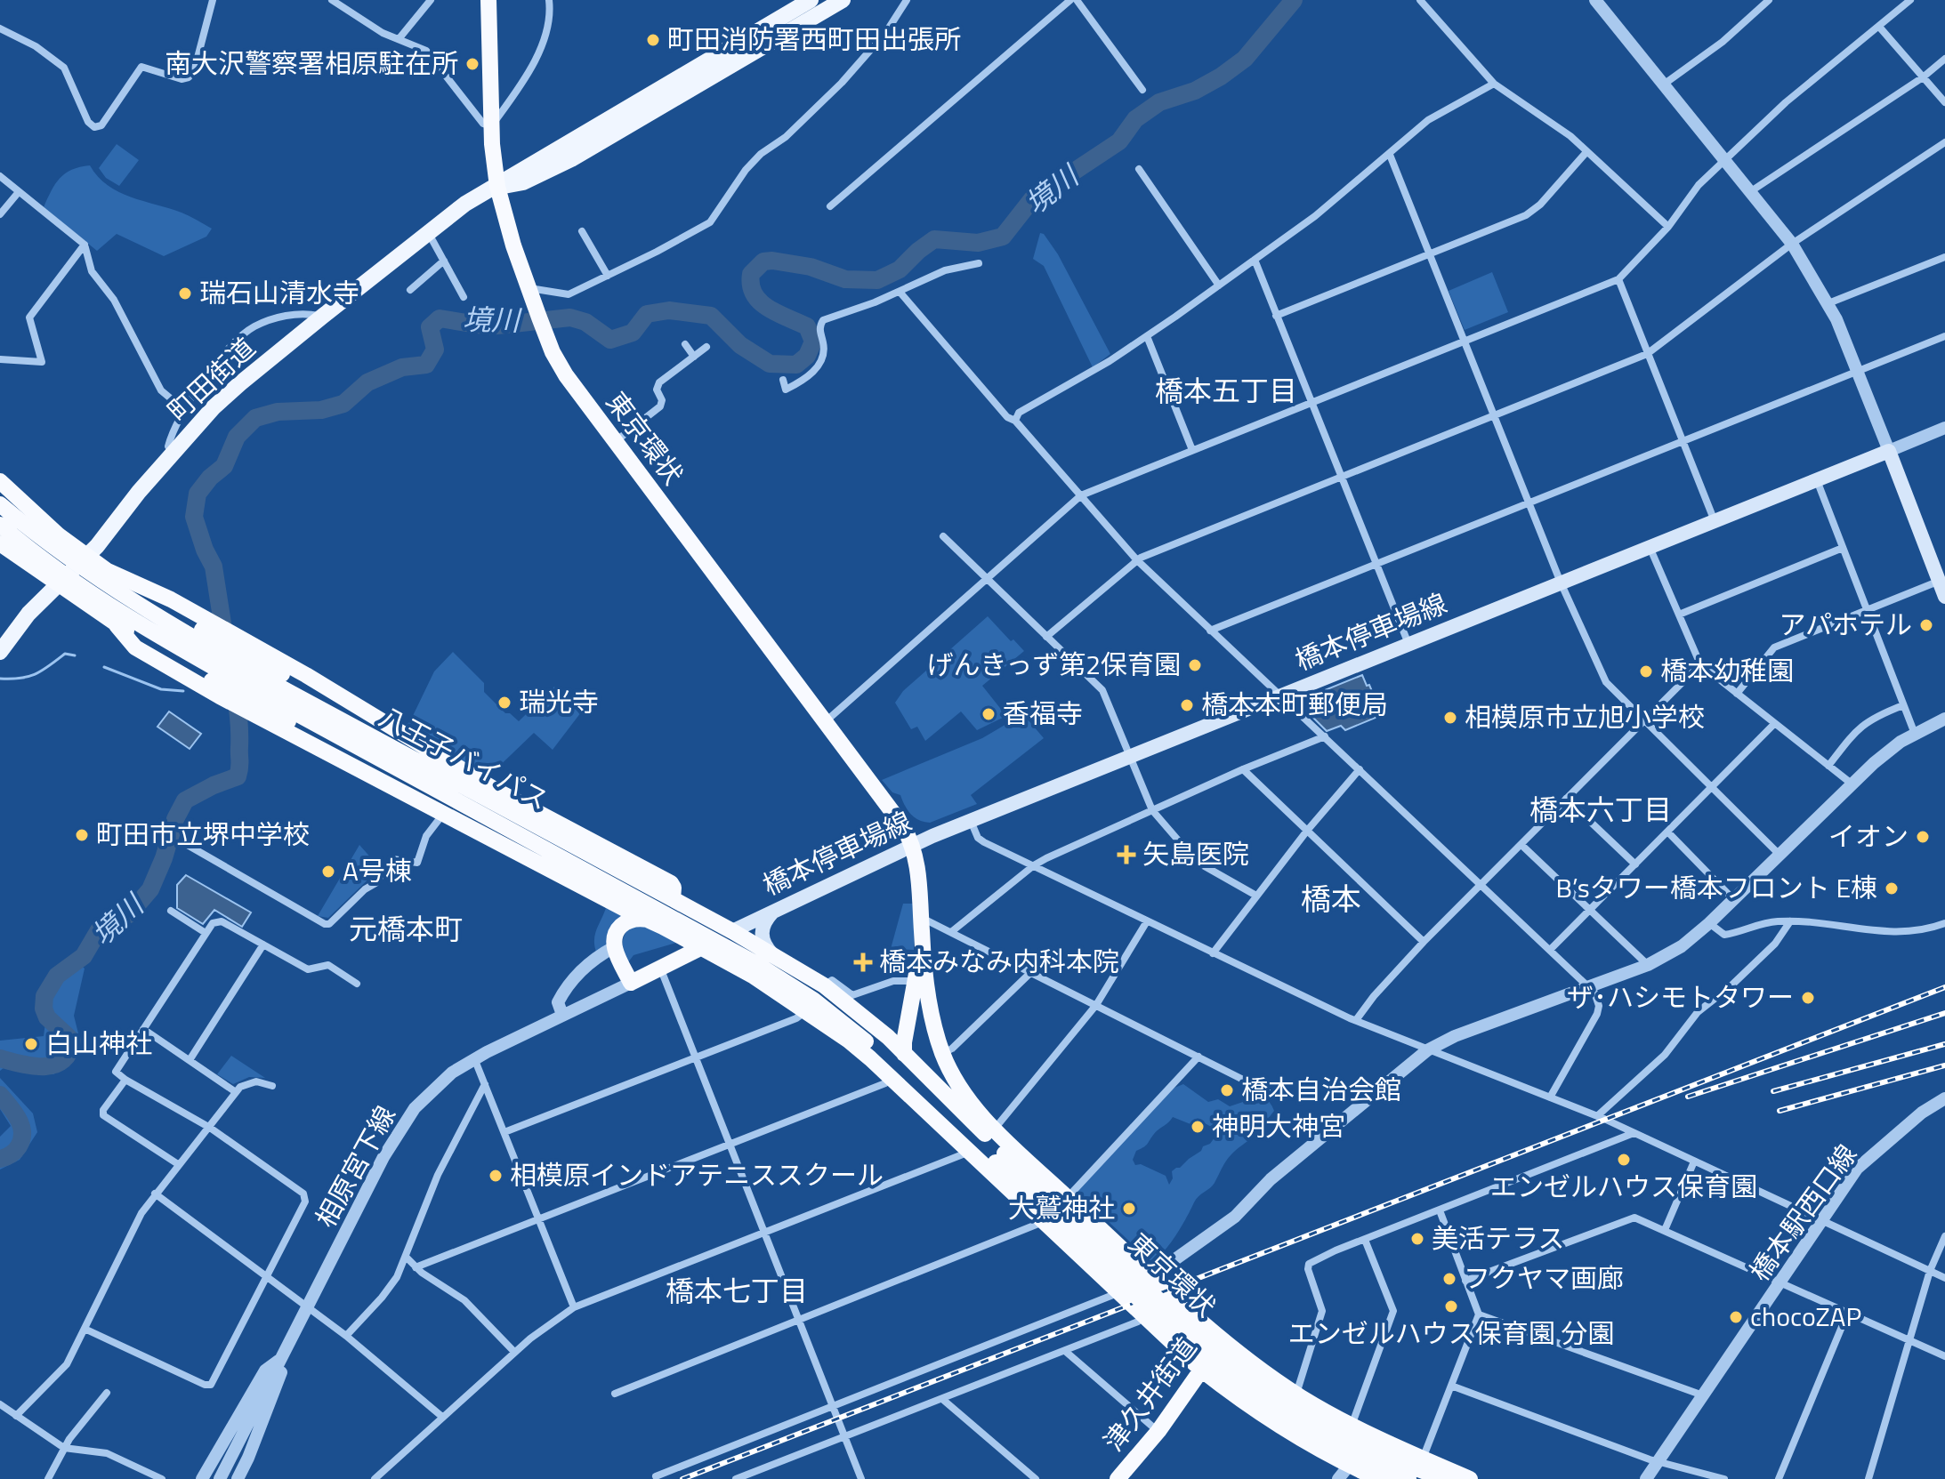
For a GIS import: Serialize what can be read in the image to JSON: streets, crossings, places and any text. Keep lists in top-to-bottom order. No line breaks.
{"streets":{"highway":["東京環状","八王子バイパス","津久井街道"],"main road":["町田街道","橋本停車場線"],"street":["相原宮下線","橋本駅西口線"]},"crossings":[["町田街道","東京環状"],["東京環状","橋本停車場線"],["東京環状","八王子バイパス"],["橋本停車場線","八王子バイパス"]],"districts":["橋本五丁目","橋本六丁目","橋本","元橋本町","橋本七丁目"],"water":["境川"],"places":{"other":["町田消防署西町田出張所","南大沢警察署相原駐在所","瑞石山清水寺","アパホテル","げんきっず第2保育園","橋本幼稚園","瑞光寺","橋本本町郵便局","香福寺","相模原市立旭小学校","町田市立堺中学校","イオン","A号棟","B’sタワー橋本フロント E棟","ザ･ハシモトタワー","白山神社","橋本自治会館","神明大神宮","エンゼルハウス保育園","相模原インドアテニススクール","大鷲神社","美活テラス","フクヤマ画廊","エンゼルハウス保育園 分園","chocoZAP"],"health":["矢島医院","橋本みなみ内科本院"]}}
